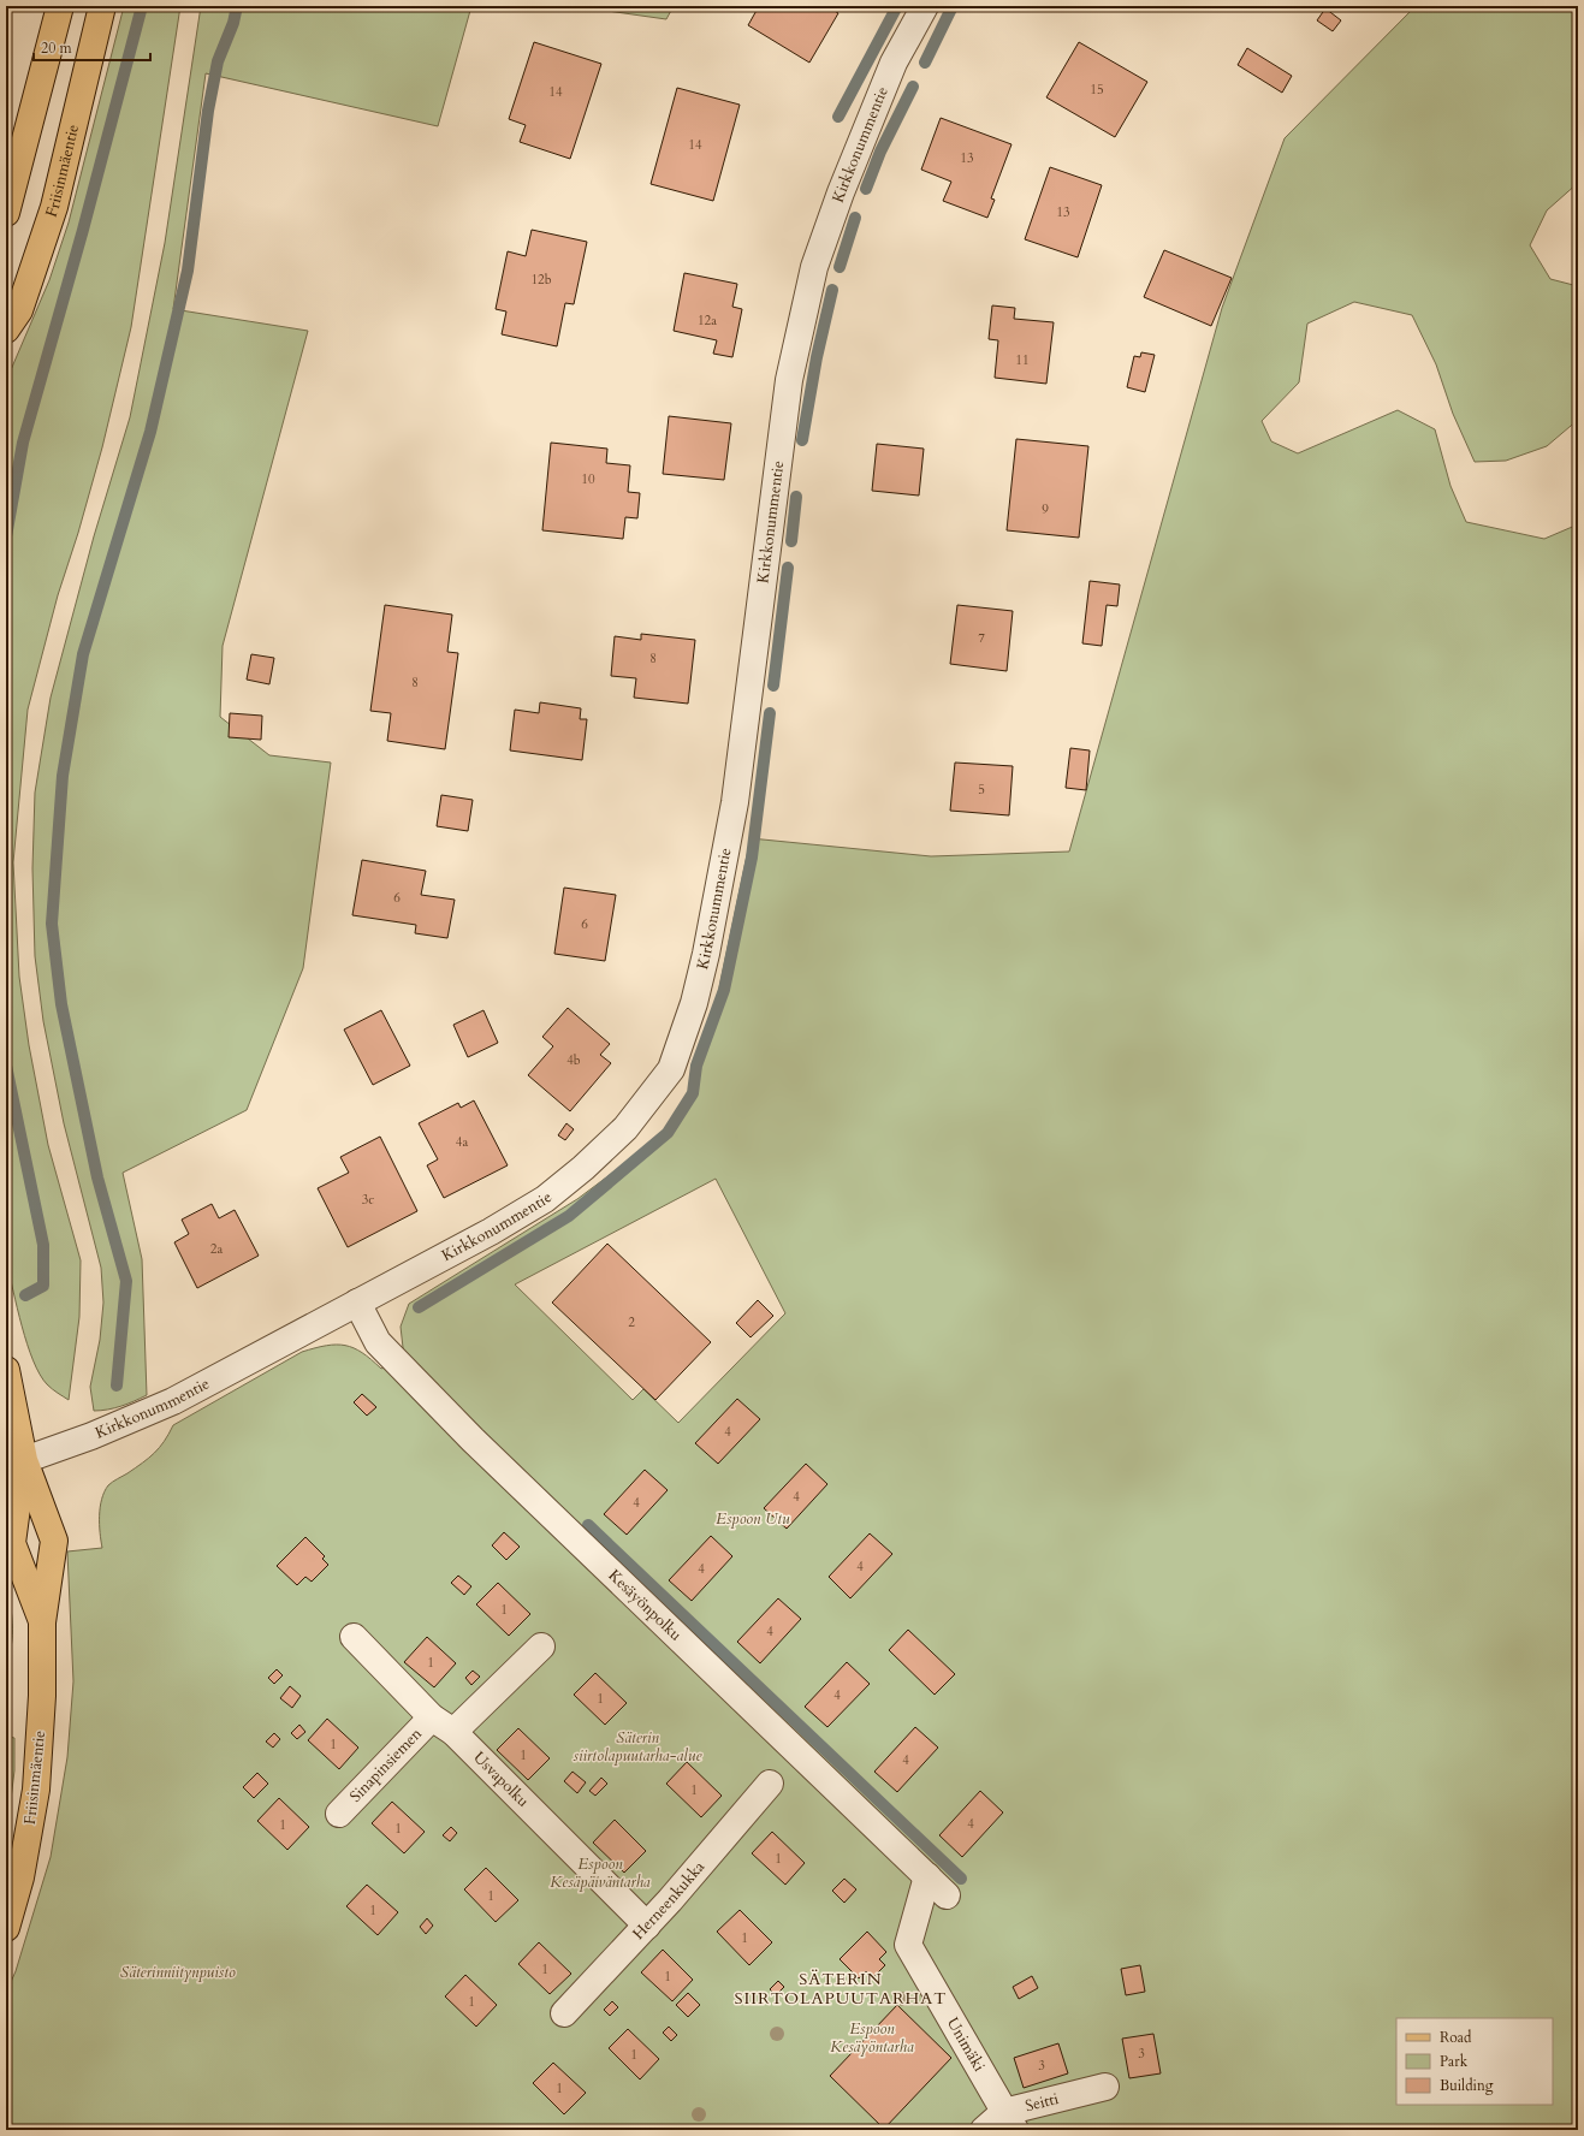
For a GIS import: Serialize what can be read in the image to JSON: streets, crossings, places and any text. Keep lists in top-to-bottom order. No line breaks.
{"streets":{"main road":["Friisinmäentie"],"street":["Kirkkonummentie","Kesäyönpolku","Sinapinsiemen","Usvapolku","Herneenkukka","Unimäki","Seitti"]},"crossings":[["Kirkkonummentie","Friisinmäentie"],["Kirkkonummentie","Kesäyönpolku"],["Kesäyönpolku","Unimäki"],["Sinapinsiemen","Usvapolku"],["Usvapolku","Herneenkukka"],["Unimäki","Seitti"]],"districts":["SÄTERIN SIIRTOLAPUUTARHAT"],"parks":["Espoon Utu","Säterin siirtolapuutarha-alue","Espoon Kesäpäiväntarha","Säterinniitynpuisto","Espoon Kesäyöntarha"],"house_numbers":["15","14","14","13","13","12b","12a","11","10","9","7","8","8","5","6","6","4b","4a","3c","2a","2","4","4","4","4","4","1","4","1","4","1","1","1","4","1","4","1","1","1","1","1","1","1","1","1","3","1","3","1"],"legend":["Road","Park","Building"],"scale_bar":"20 m"}
